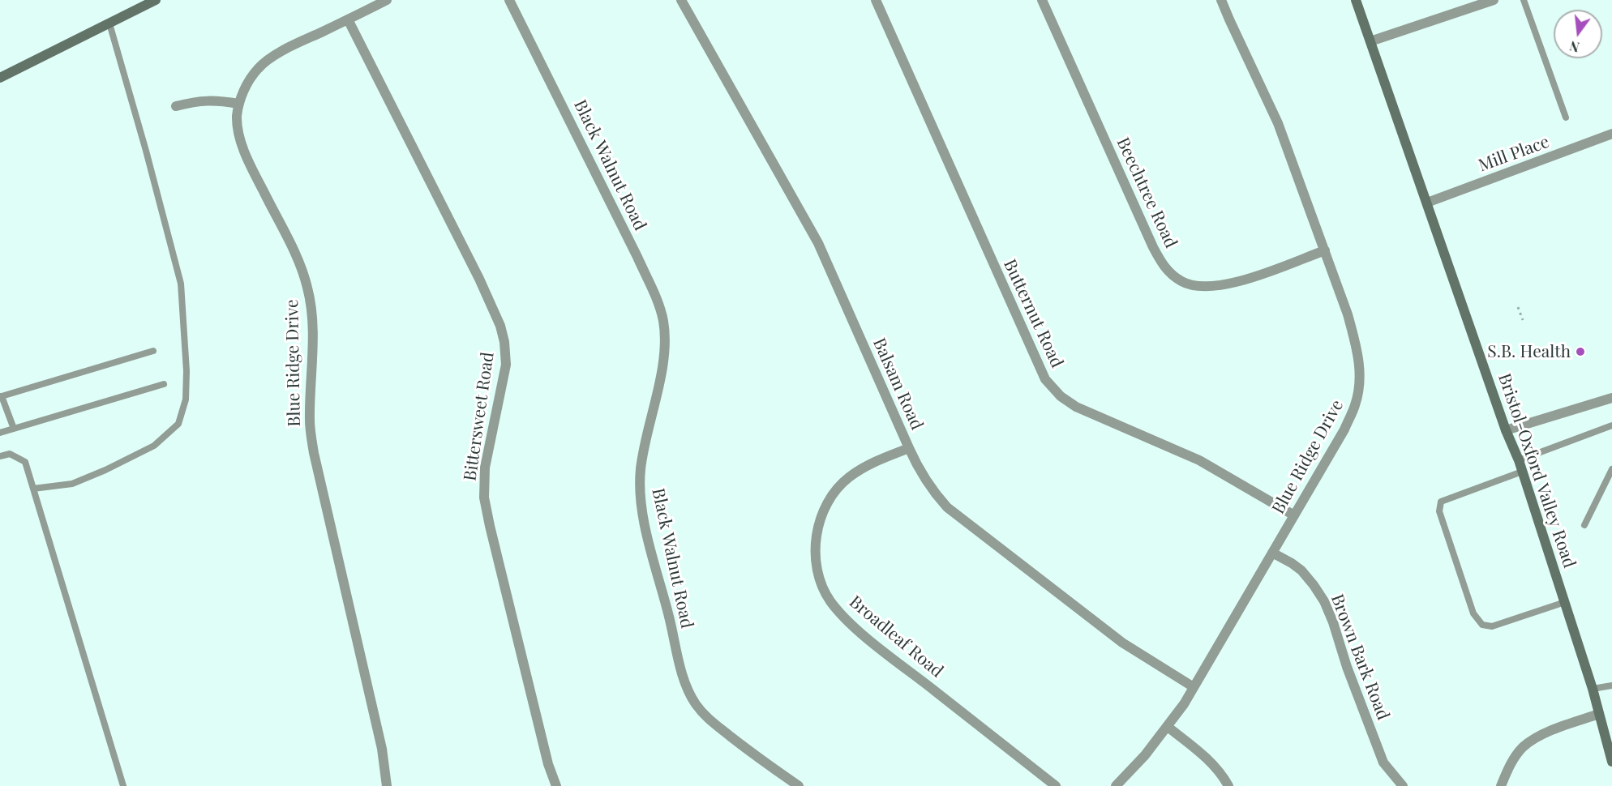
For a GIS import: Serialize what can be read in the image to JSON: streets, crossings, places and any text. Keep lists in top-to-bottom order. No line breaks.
{"streets":{"main road":["Bristol-Oxford Valley Road"],"street":["Mill Place","Black Walnut Road","Beechtree Road","Butternut Road","Blue Ridge Drive","Balsam Road","Bittersweet Road","Broadleaf Road","Brown Bark Road"]},"crossings":[["Mill Place","Bristol-Oxford Valley Road"],["Beechtree Road","Blue Ridge Drive"],["Butternut Road","Blue Ridge Drive"],["Blue Ridge Drive","Balsam Road"],["Blue Ridge Drive","Bittersweet Road"],["Blue Ridge Drive","Brown Bark Road"],["Balsam Road","Broadleaf Road"]],"places":["S.B. Health"],"north":"bottom"}
